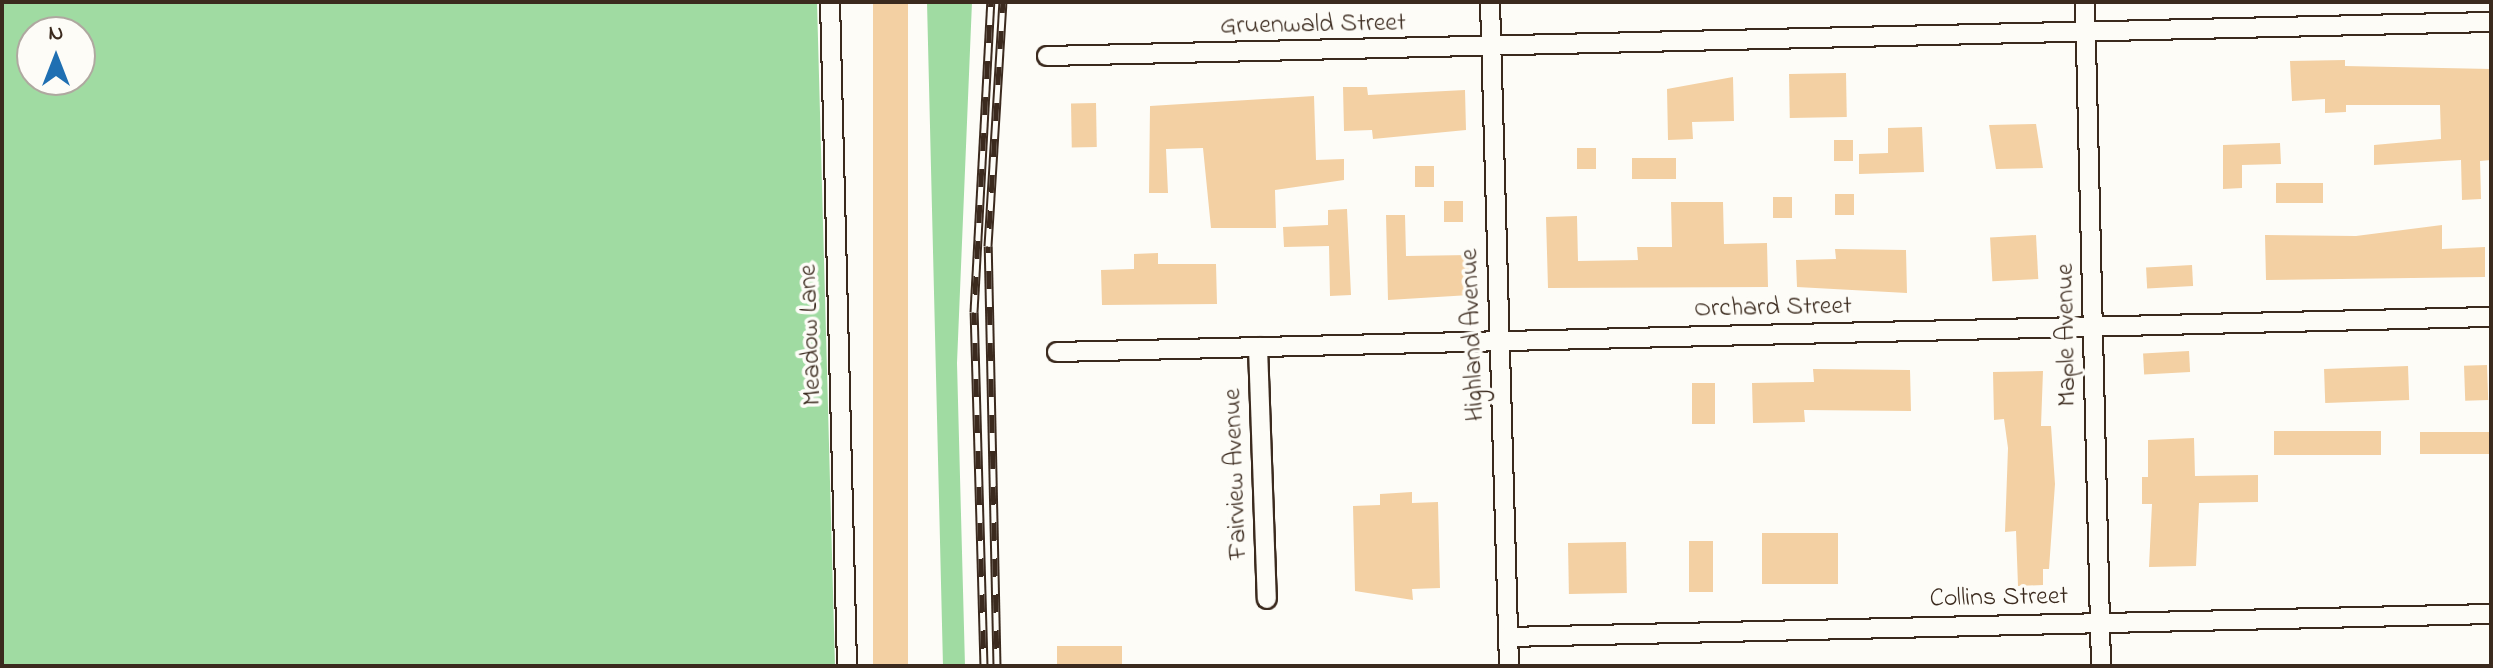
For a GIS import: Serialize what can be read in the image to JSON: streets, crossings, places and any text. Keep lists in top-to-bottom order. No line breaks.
{"streets":{"street":["Gruenwald Street","Orchard Street","Meadow Lane","Highland Avenue","Maple Avenue","Fairview Avenue","Collins Street"]},"crossings":[["Gruenwald Street","Highland Avenue"],["Gruenwald Street","Maple Avenue"],["Orchard Street","Highland Avenue"],["Orchard Street","Maple Avenue"],["Orchard Street","Fairview Avenue"],["Highland Avenue","Collins Street"],["Maple Avenue","Collins Street"]],"north":"top"}
